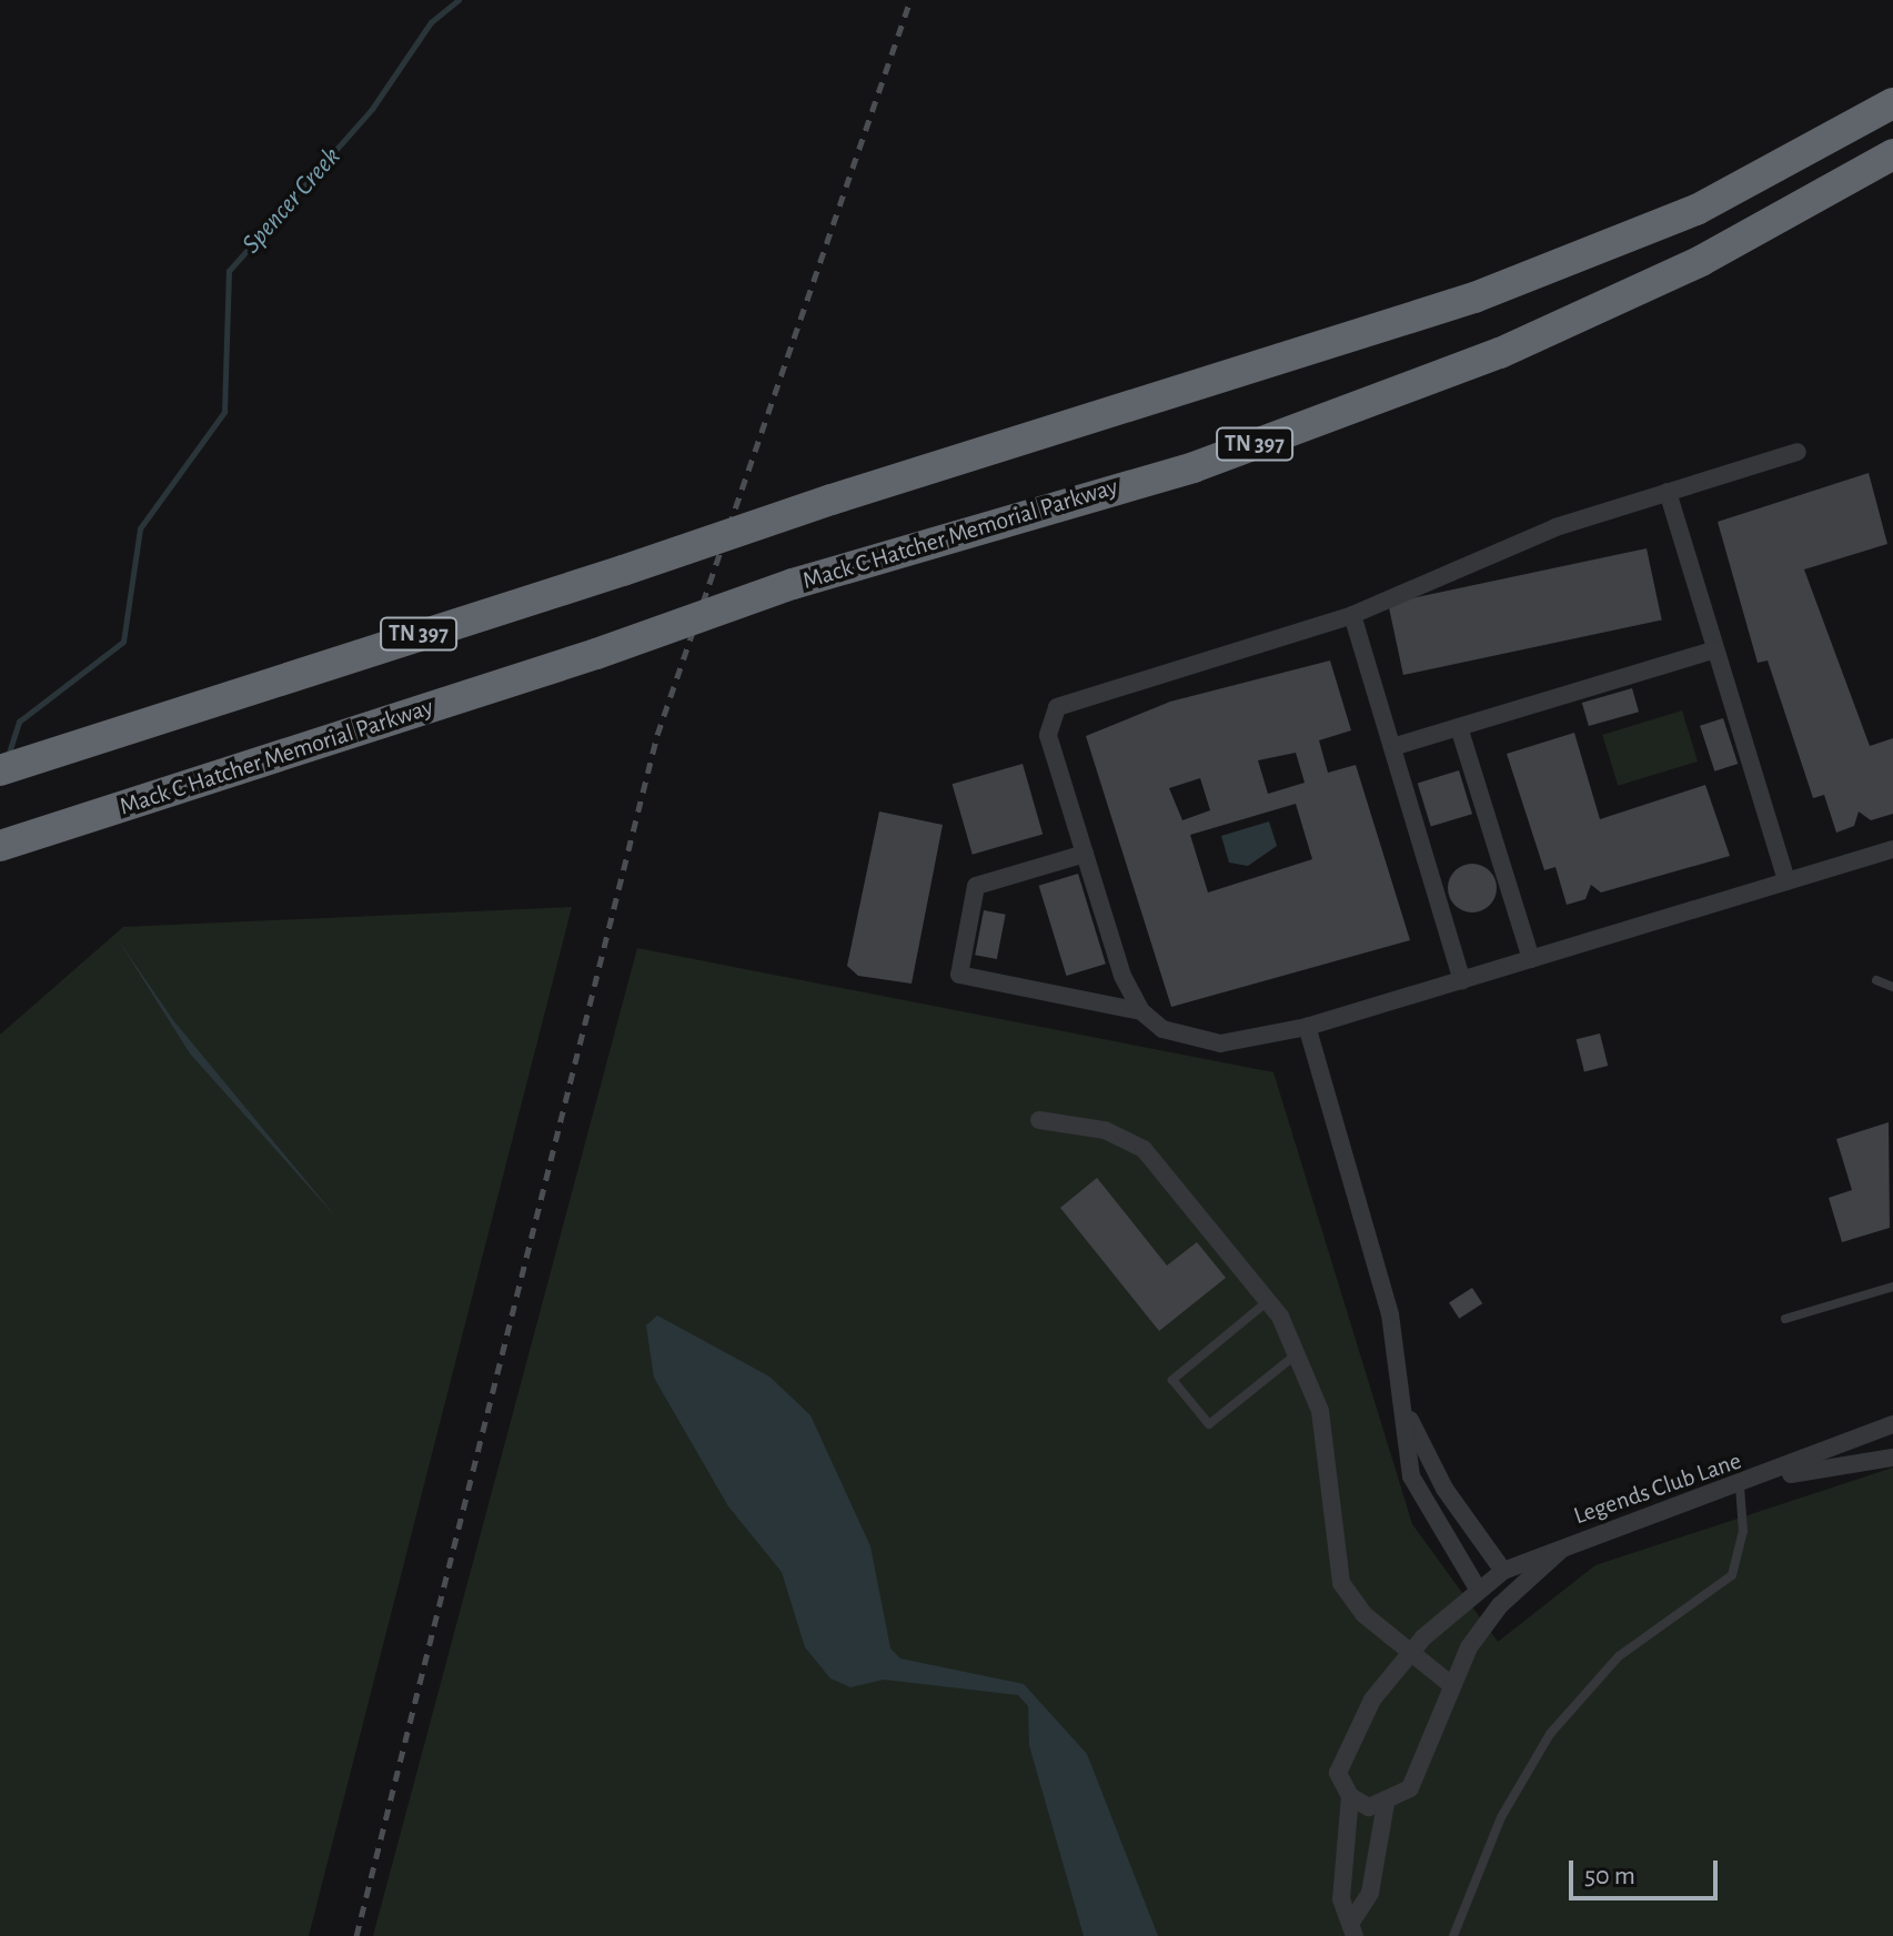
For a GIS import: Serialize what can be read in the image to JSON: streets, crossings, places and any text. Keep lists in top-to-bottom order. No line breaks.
{"streets":{"highway":["TN 397","Mack C Hatcher Memorial Parkway"],"street":["Legends Club Lane"]},"water":["Spencer Creek"],"scale_bar":"50 m"}
